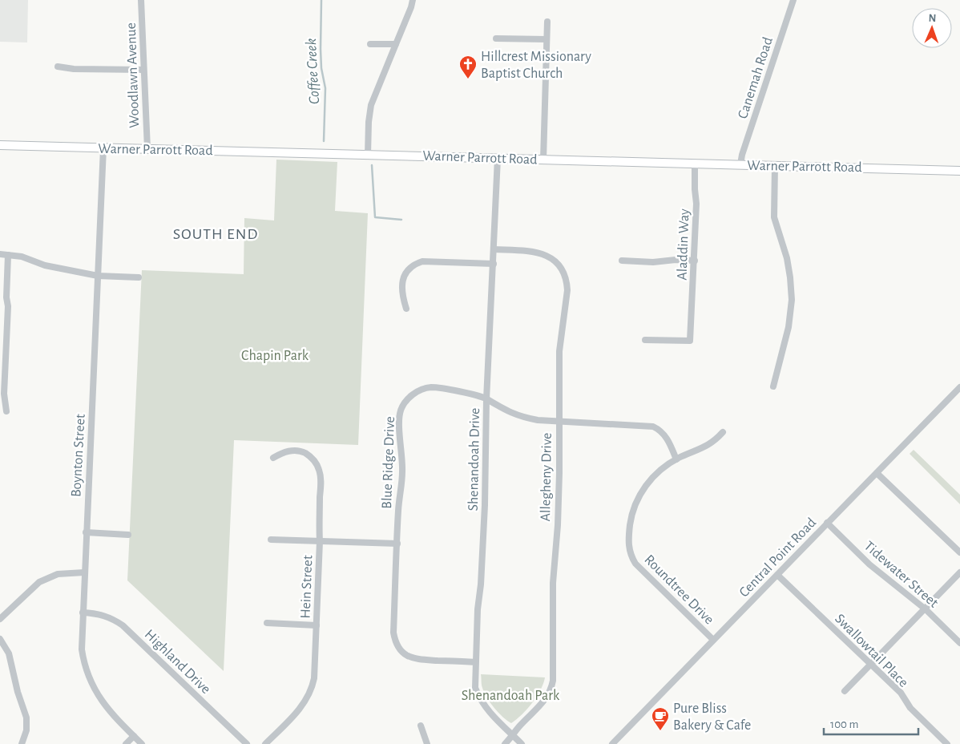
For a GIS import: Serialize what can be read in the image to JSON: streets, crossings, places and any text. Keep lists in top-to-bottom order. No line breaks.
{"streets":{"main road":["Warner Parrott Road"],"street":["Woodlawn Avenue","Canemah Road","Aladdin Way","Boynton Street","Shenandoah Drive","Blue Ridge Drive","Allegheny Drive","Central Point Road","Tidewater Street","Hein Street","Roundtree Drive","Swallowtail Place","Highland Drive"]},"crossings":[["Woodlawn Avenue","Warner Parrott Road"],["Canemah Road","Warner Parrott Road"],["Warner Parrott Road","Aladdin Way"],["Warner Parrott Road","Boynton Street"],["Warner Parrott Road","Shenandoah Drive"],["Boynton Street","Highland Drive"],["Shenandoah Drive","Blue Ridge Drive"],["Shenandoah Drive","Allegheny Drive"],["Blue Ridge Drive","Allegheny Drive"],["Blue Ridge Drive","Roundtree Drive"],["Central Point Road","Tidewater Street"],["Central Point Road","Roundtree Drive"],["Central Point Road","Swallowtail Place"]],"districts":["SOUTH END"],"water":["Coffee Creek"],"parks":["Chapin Park","Shenandoah Park"],"places":{"church":["Hillcrest Missionary Baptist Church"],"cafe":["Pure Bliss Bakery & Cafe"]},"scale_bar":"100 m","north":"top"}
